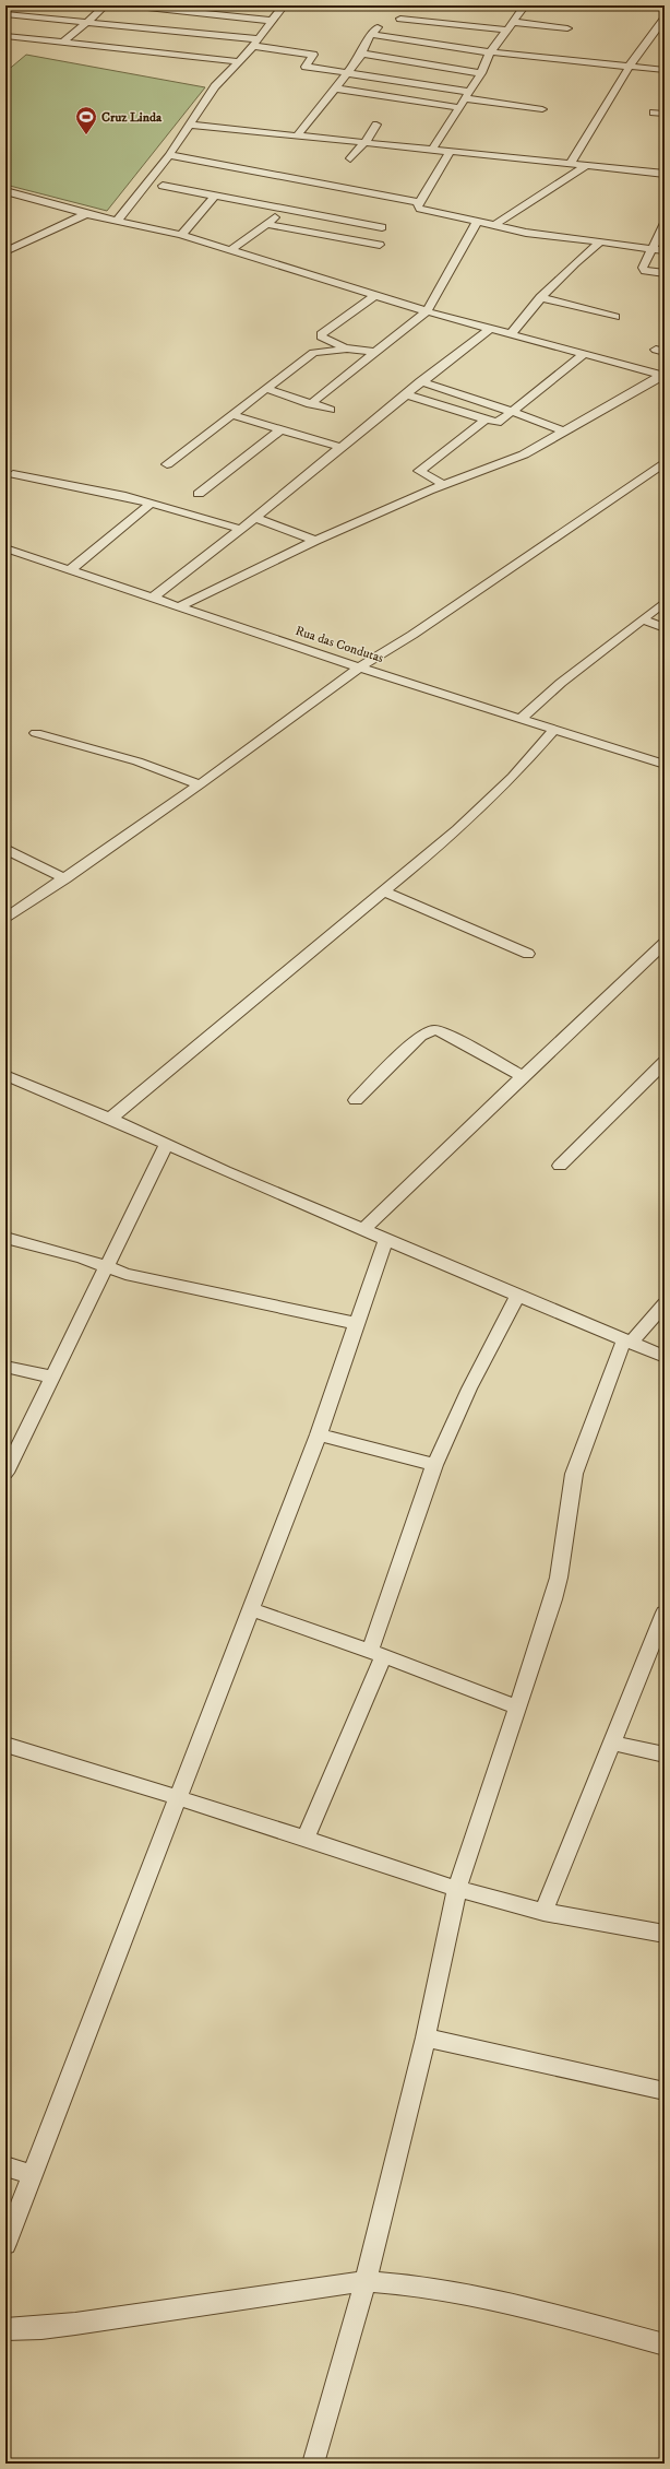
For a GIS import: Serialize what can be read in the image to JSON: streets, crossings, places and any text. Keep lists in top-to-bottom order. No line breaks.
{"streets":{"street":["Rua das Condutas"]},"places":{"sports":["Cruz Linda"]}}
